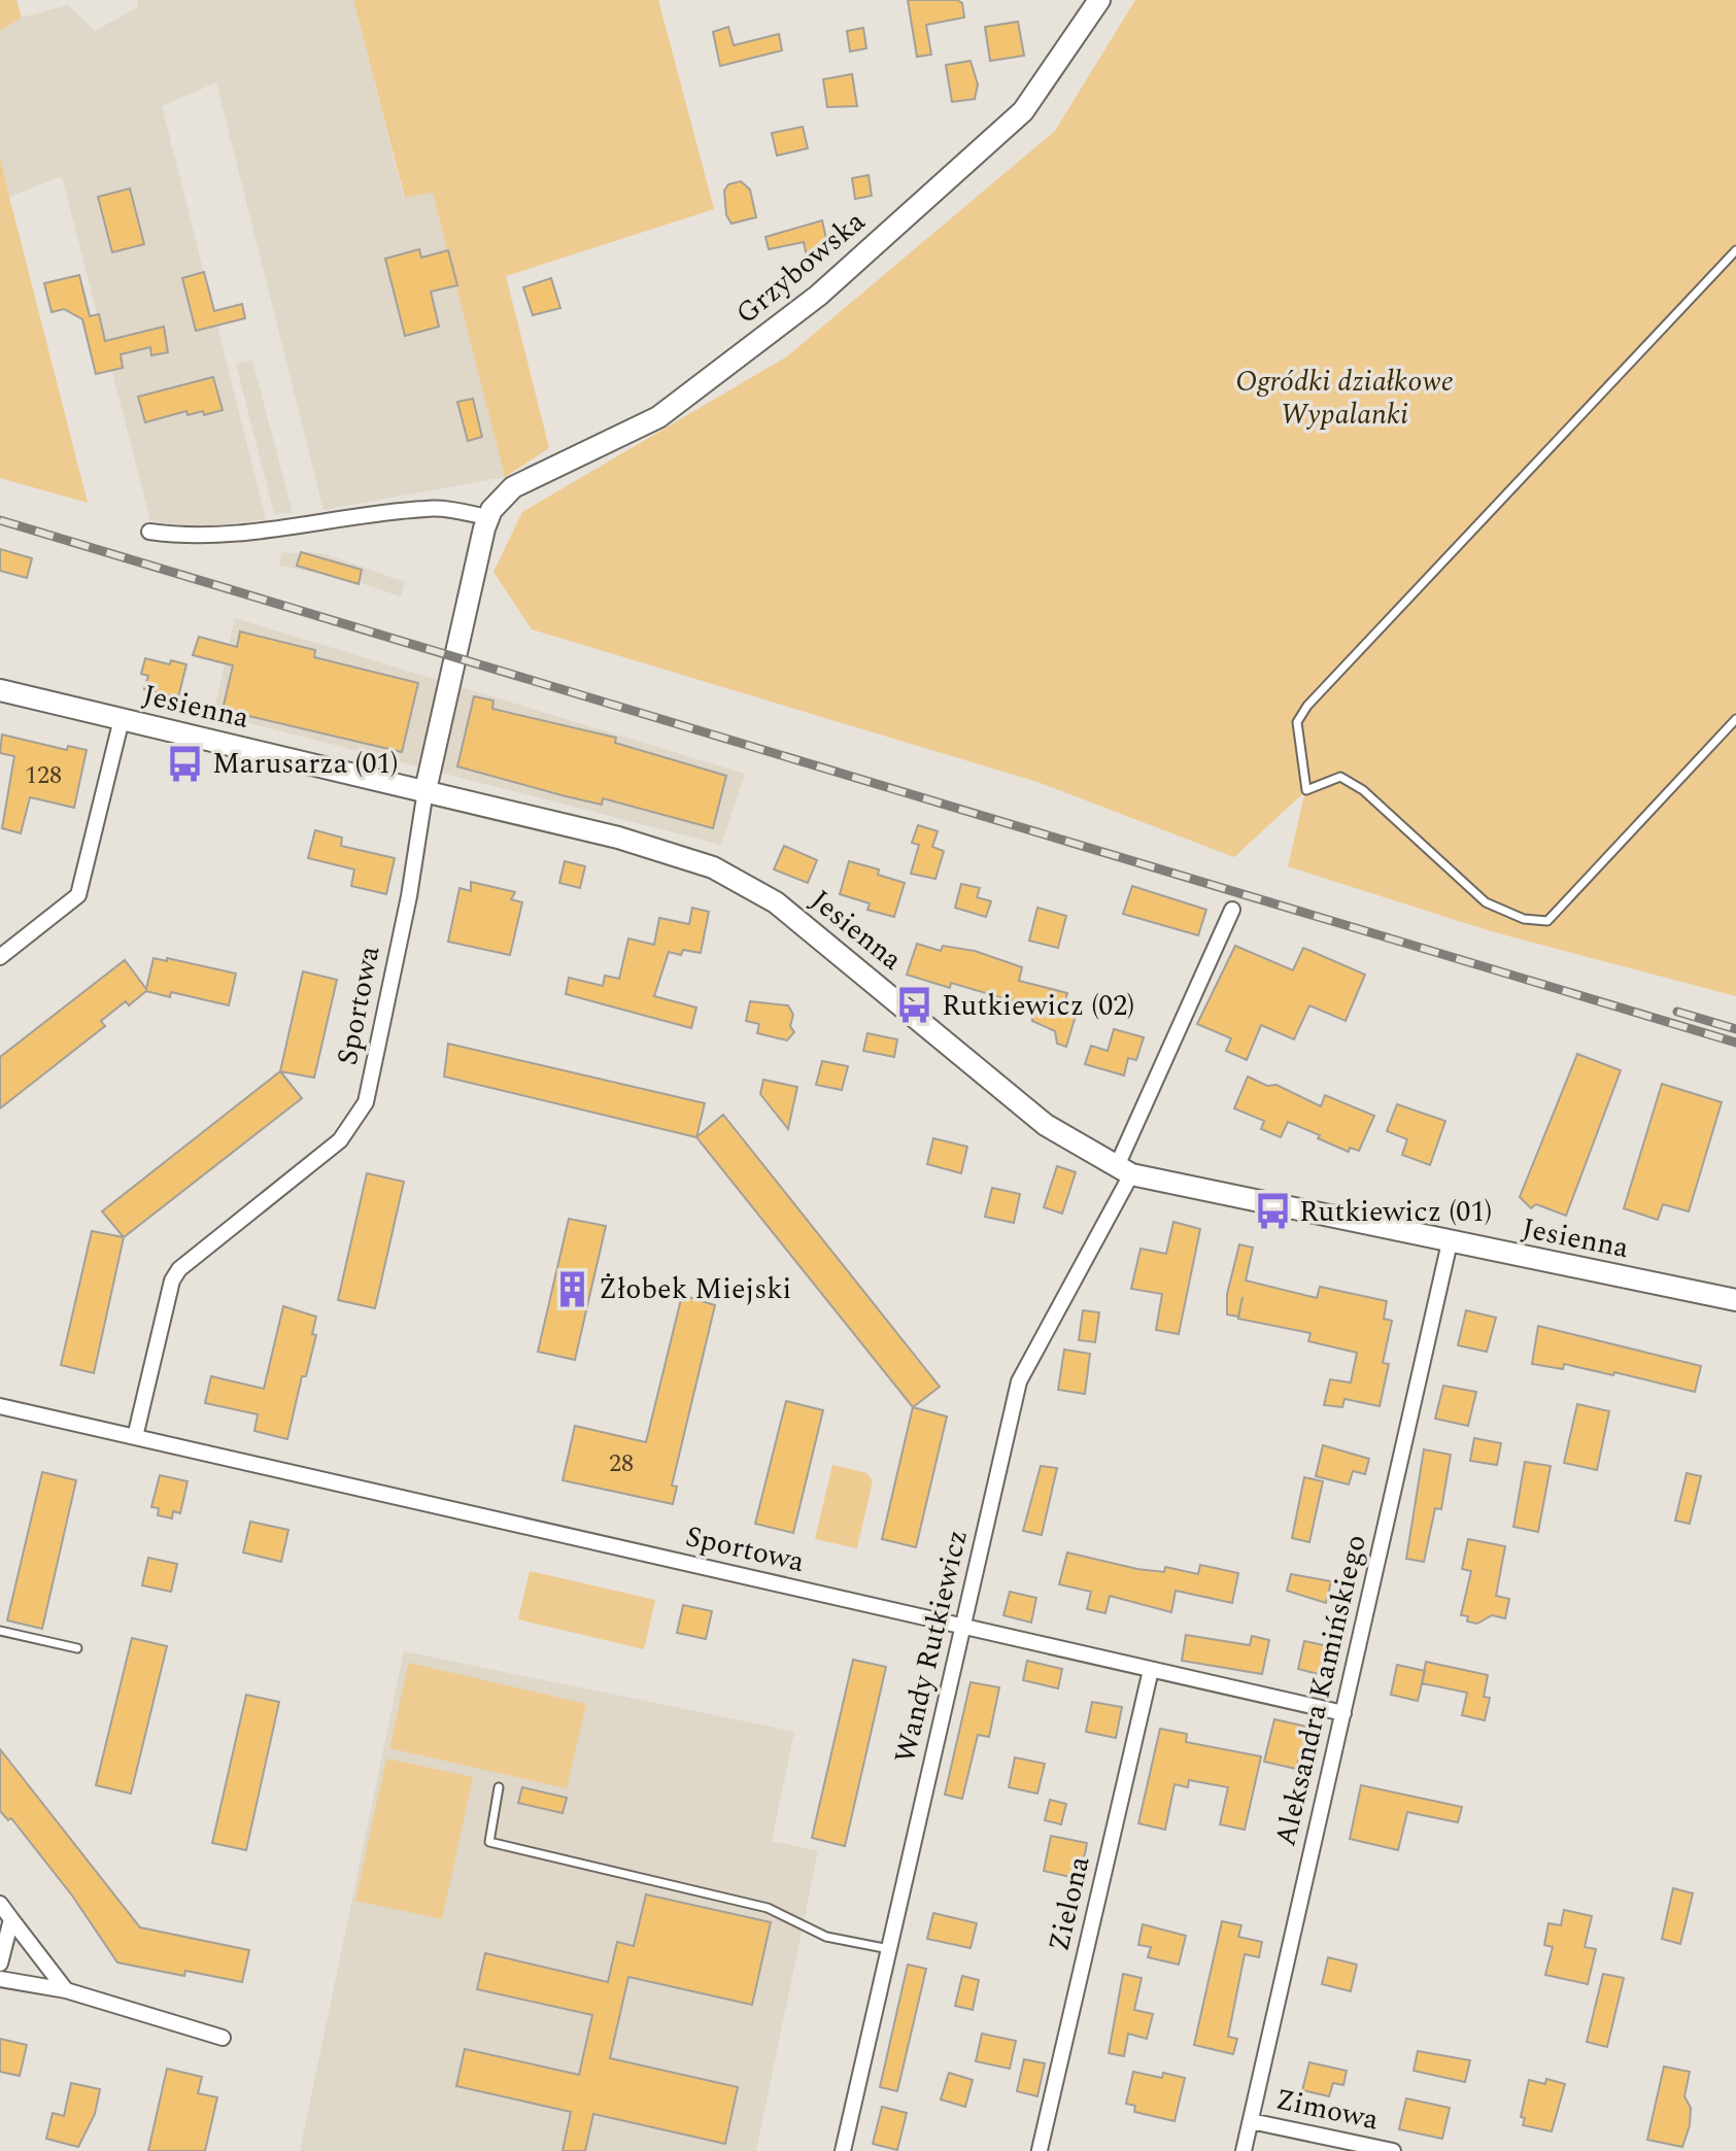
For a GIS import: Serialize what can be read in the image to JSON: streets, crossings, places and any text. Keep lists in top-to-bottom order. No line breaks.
{"streets":{"street":["Grzybowska","Jesienna","Sportowa","Wandy Rutkiewicz","Aleksandra Kamińskiego","Zielona","Zimowa"]},"crossings":[["Grzybowska","Jesienna"],["Grzybowska","Sportowa"],["Jesienna","Sportowa"],["Jesienna","Wandy Rutkiewicz"],["Jesienna","Aleksandra Kamińskiego"],["Sportowa","Wandy Rutkiewicz"],["Sportowa","Aleksandra Kamińskiego"],["Sportowa","Zielona"],["Aleksandra Kamińskiego","Zimowa"]],"parks":["Ogródki działkowe Wypalanki"],"places":{"bus stop":["Marusarza (01)","Rutkiewicz (02)","Rutkiewicz (01)"],"building":["Żłobek Miejski"]},"house_numbers":["128","28"]}
